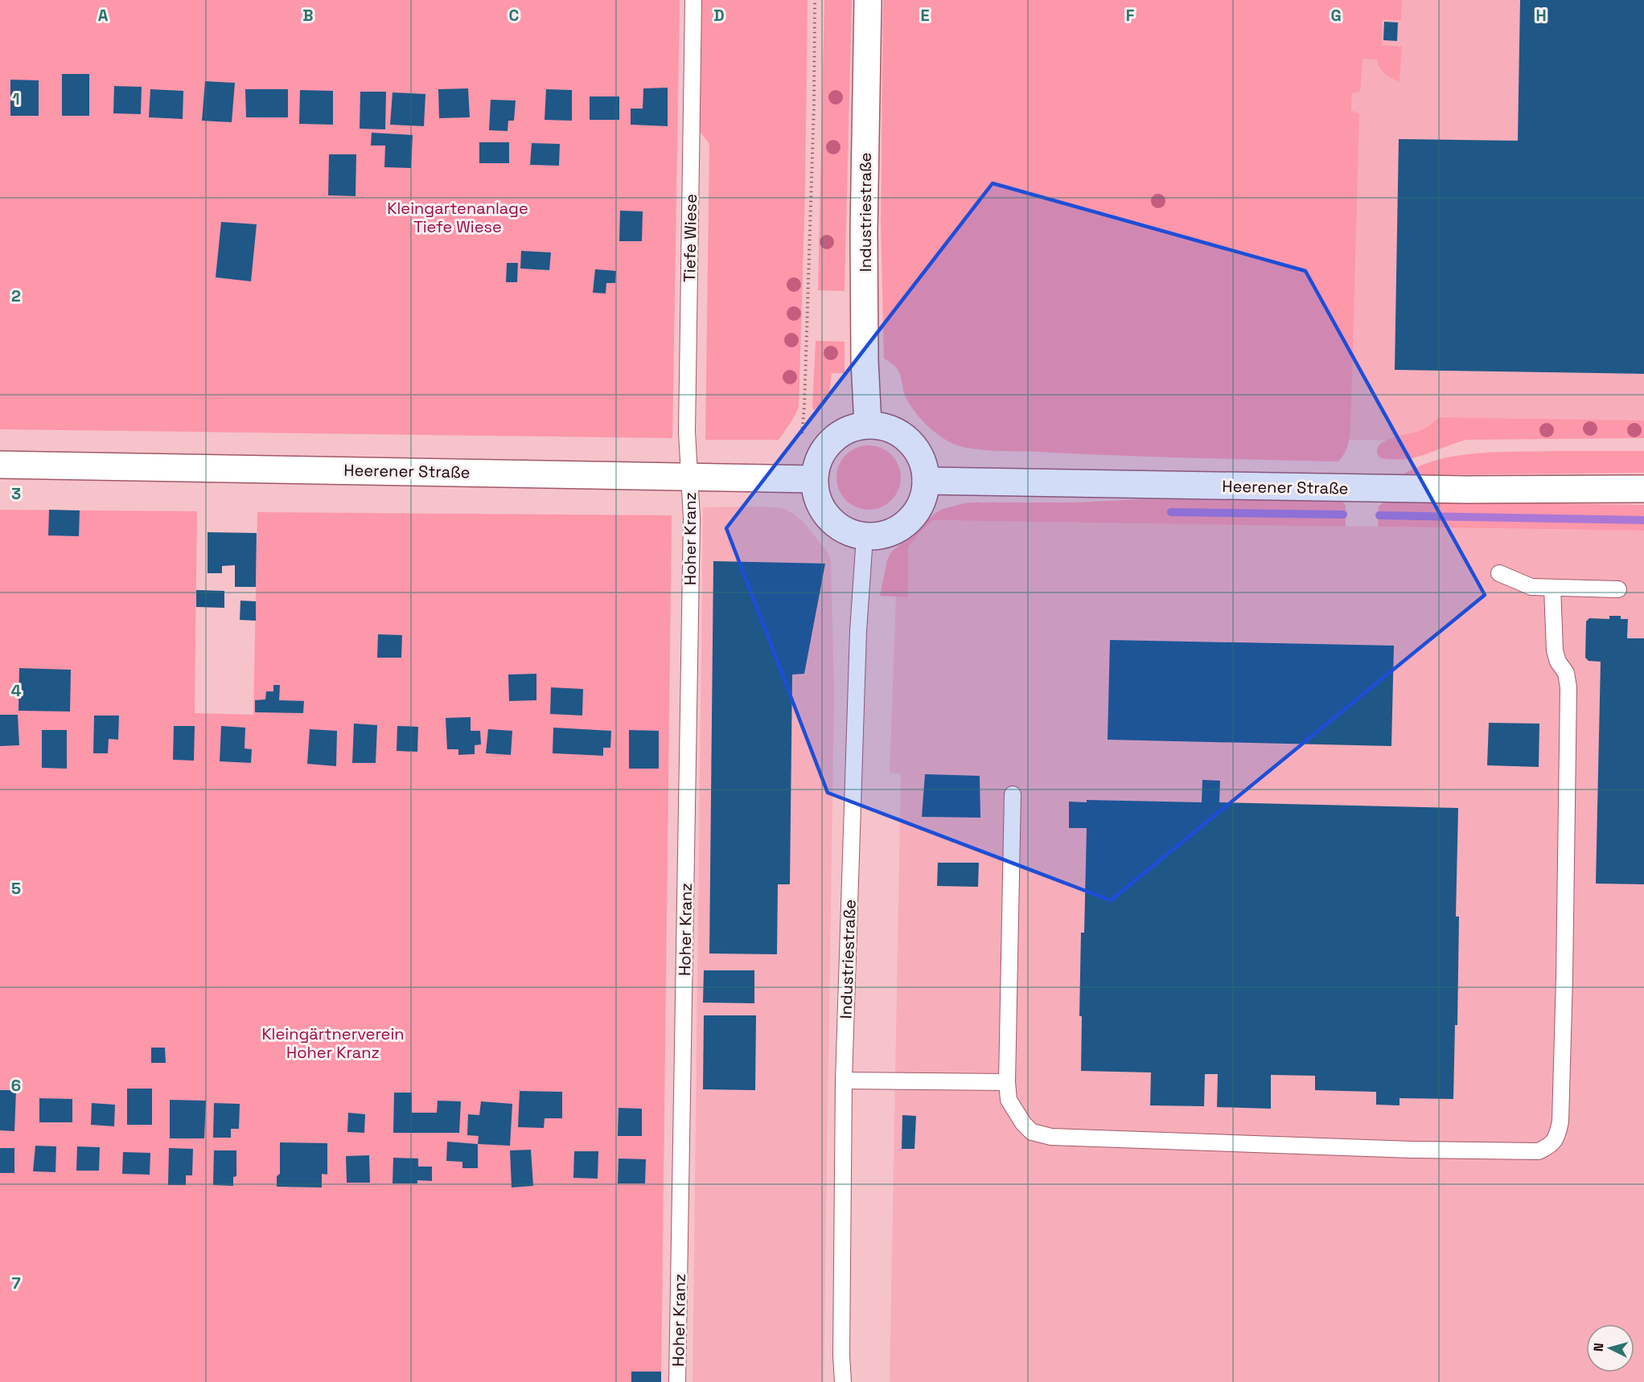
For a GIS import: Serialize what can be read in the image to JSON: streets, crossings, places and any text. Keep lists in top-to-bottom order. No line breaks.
{"streets":{"main road":["Industriestraße","Heerener Straße"],"lane":["Tiefe Wiese","Hoher Kranz"]},"crossings":[["Industriestraße","Heerener Straße"],["Tiefe Wiese","Heerener Straße"],["Tiefe Wiese","Hoher Kranz"],["Heerener Straße","Hoher Kranz"]],"parks":["Kleingartenanlage Tiefe Wiese","Kleingärtnerverein Hoher Kranz"],"north":"left","grid":{"columns":["A","B","C","D","E","F","G","H"],"rows":["1","2","3","4","5","6","7"]}}
